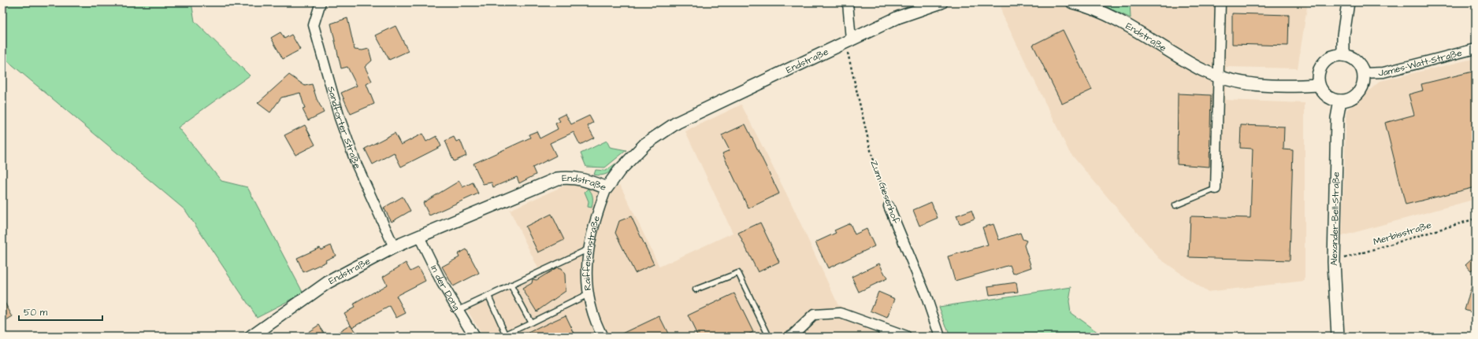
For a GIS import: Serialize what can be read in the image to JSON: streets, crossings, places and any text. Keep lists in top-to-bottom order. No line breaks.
{"streets":{"street":["Endstraße","James-Watt-Straße","Sandforter Straße","Zum Giesenhof","Alexander-Bell-Straße","Raiffeisenstraße","In der Dong"],"path":["Merbisstraße"]},"crossings":[["Endstraße","James-Watt-Straße"],["Endstraße","Sandforter Straße"],["Endstraße","Zum Giesenhof"],["Endstraße","Alexander-Bell-Straße"],["Endstraße","Raiffeisenstraße"],["Endstraße","In der Dong"],["James-Watt-Straße","Alexander-Bell-Straße"],["Alexander-Bell-Straße","Merbisstraße"]],"scale_bar":"50 m"}
